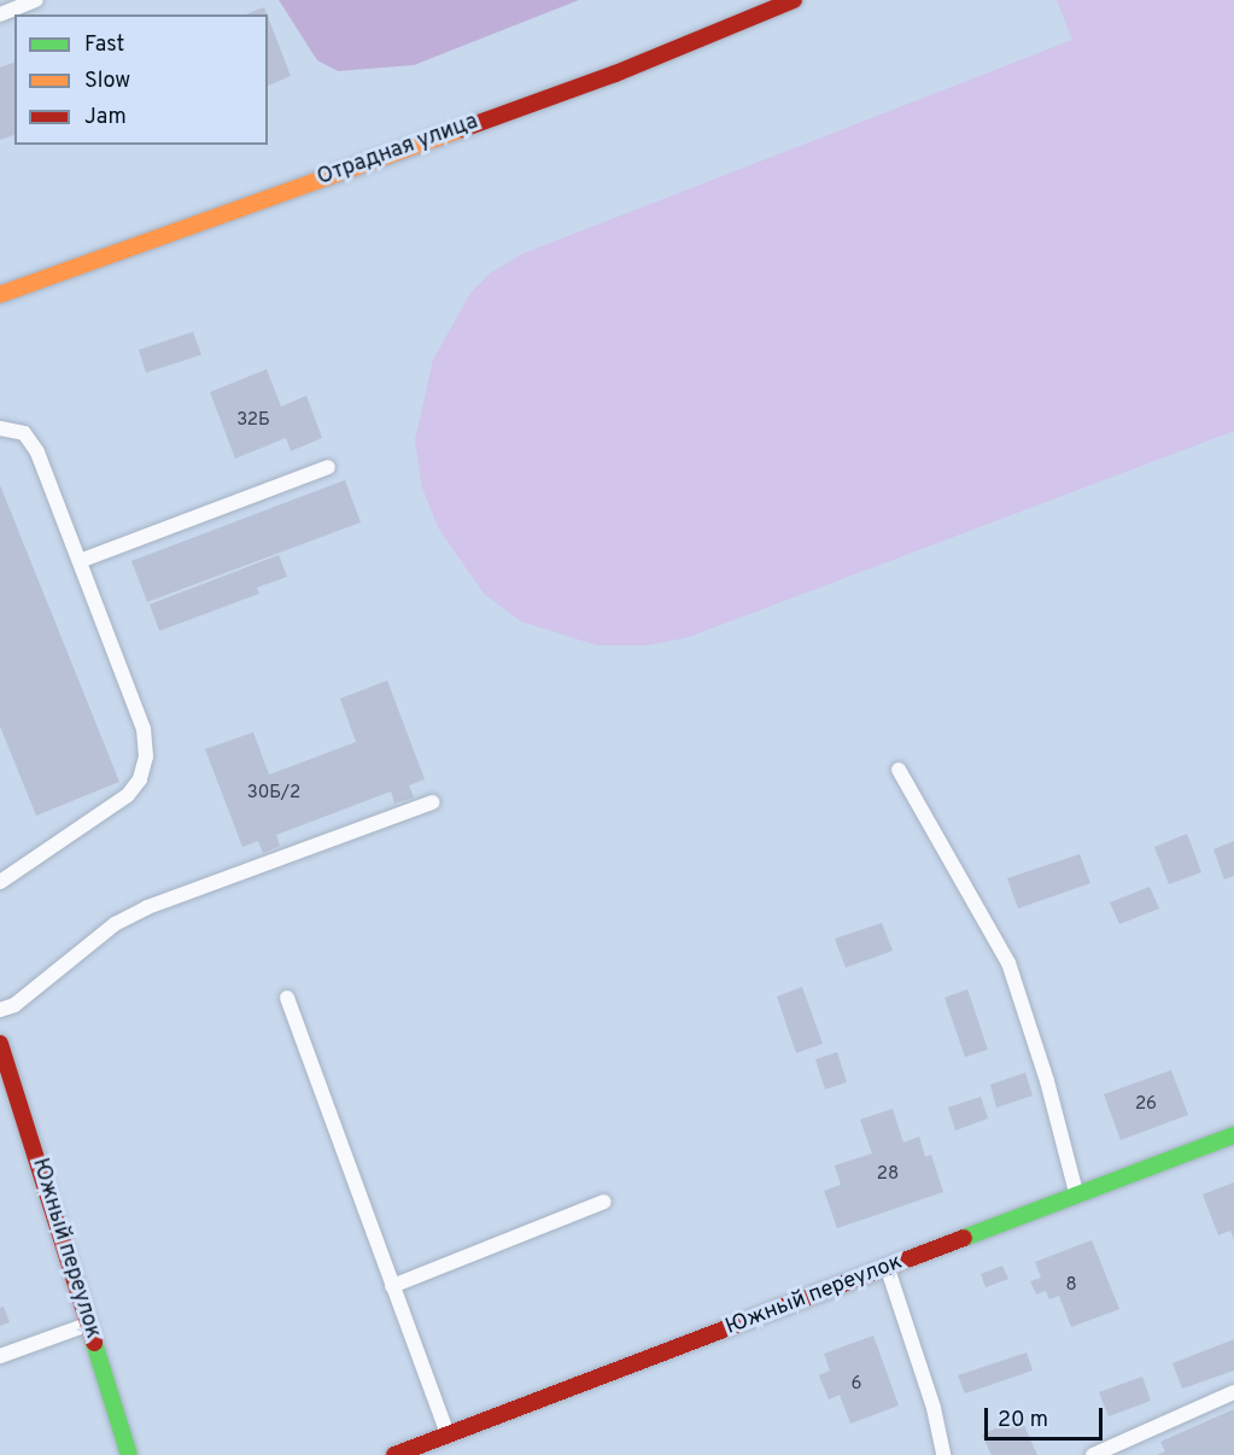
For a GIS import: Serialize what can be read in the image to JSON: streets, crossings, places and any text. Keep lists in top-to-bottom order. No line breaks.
{"streets":{"street":["Отрадная улица","Южный переулок"]},"house_numbers":["32Б","30Б/2","26","28","8","6"],"legend":["Fast","Slow","Jam"],"scale_bar":"20 m"}
